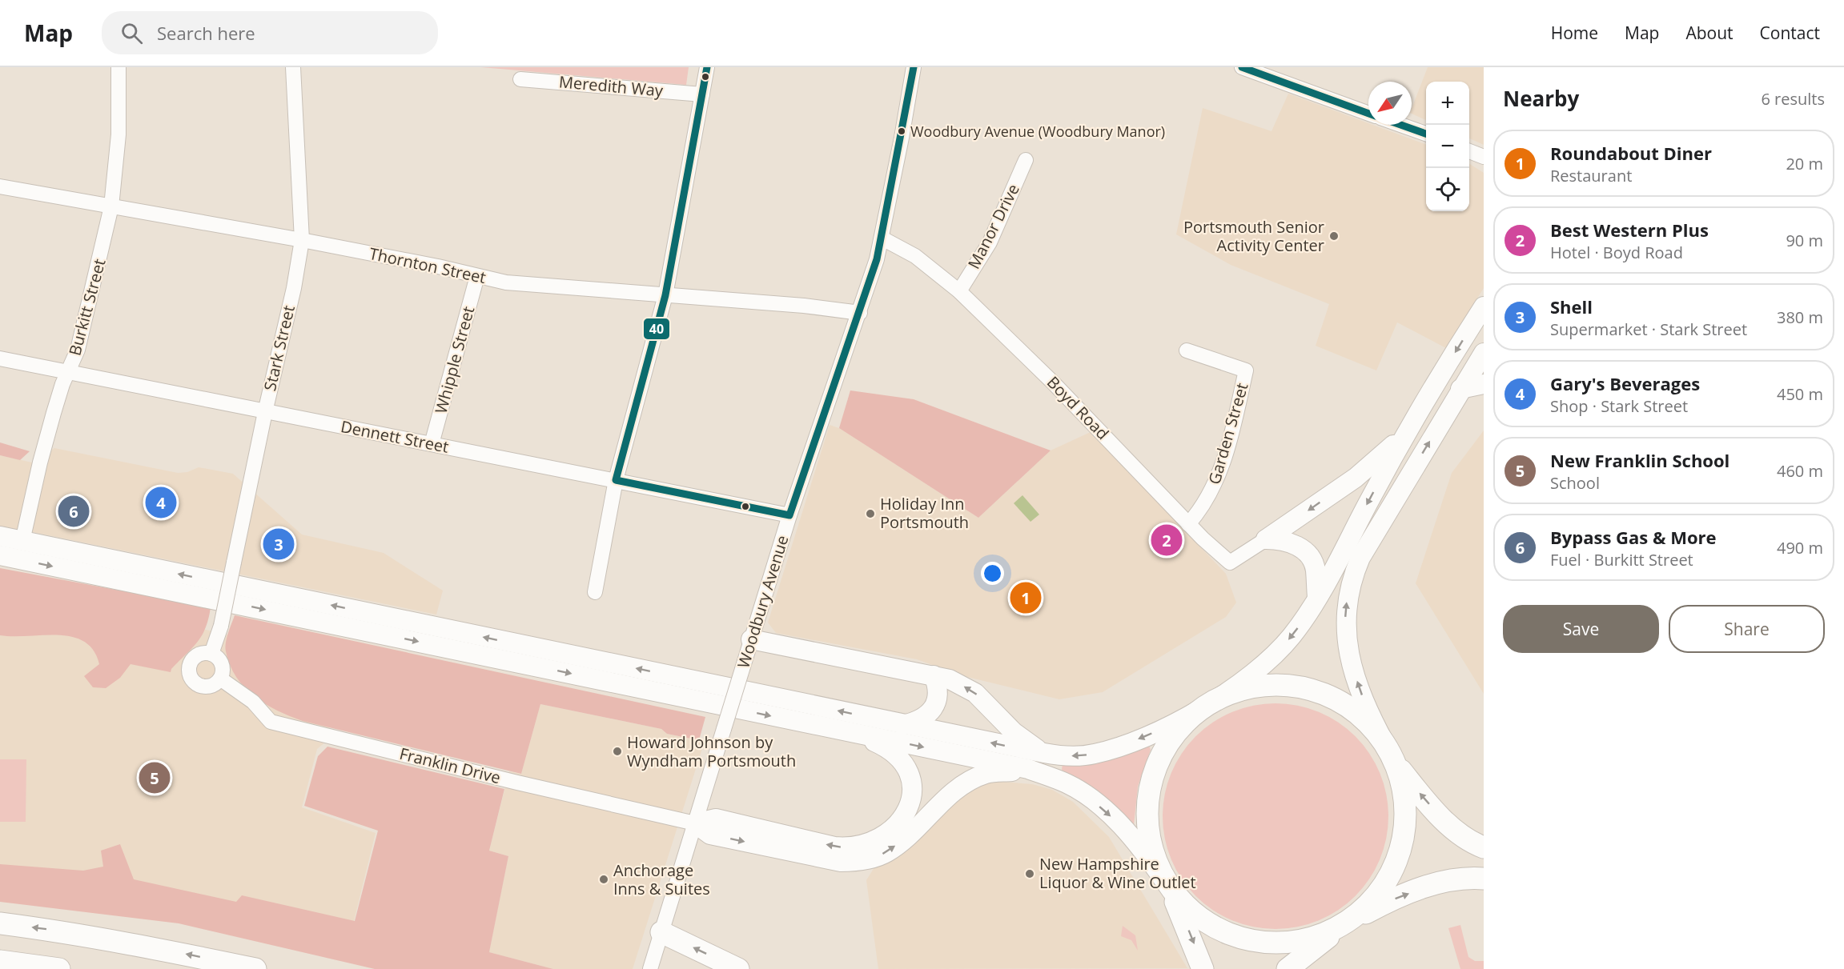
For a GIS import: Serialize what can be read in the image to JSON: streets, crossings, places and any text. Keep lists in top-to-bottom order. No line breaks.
{"streets":{"street":["Meredith Way","Manor Drive","Thornton Street","Burkitt Street","Stark Street","Whipple Street","Boyd Road","Garden Street","Dennett Street","Woodbury Avenue","Franklin Drive"]},"crossings":[["Manor Drive","Boyd Road"],["Thornton Street","Burkitt Street"],["Thornton Street","Stark Street"],["Thornton Street","Whipple Street"],["Thornton Street","Woodbury Avenue"],["Burkitt Street","Dennett Street"],["Stark Street","Dennett Street"],["Stark Street","Franklin Drive"],["Whipple Street","Dennett Street"],["Boyd Road","Garden Street"],["Boyd Road","Woodbury Avenue"],["Dennett Street","Woodbury Avenue"],["Woodbury Avenue","Franklin Drive"]],"places":["Woodbury Avenue (Woodbury Manor)","Portsmouth Senior Activity Center","Holiday Inn Portsmouth","Howard Johnson by Wyndham Portsmouth","New Hampshire Liquor & Wine Outlet","Anchorage Inns & Suites"],"lines":["transit line 40"],"north":"bottom left","page":{"header":"Map","search":"Search here","nav":["Home","Map","About","Contact"],"heading":["Nearby","6 results"],"map_buttons":["+","−"],"list":[{"mark":"1","name":"Roundabout Diner","note":"Restaurant","value":"20 m"},{"mark":"2","name":"Best Western Plus","note":"Hotel · Boyd Road","value":"90 m"},{"mark":"3","name":"Shell","note":"Supermarket · Stark Street","value":"380 m"},{"mark":"4","name":"Gary's Beverages","note":"Shop · Stark Street","value":"450 m"},{"mark":"5","name":"New Franklin School","note":"School","value":"460 m"},{"mark":"6","name":"Bypass Gas & More","note":"Fuel · Burkitt Street","value":"490 m"}],"pins":["4","6","2","3","1","5"],"buttons":["Save","Share"]}}
